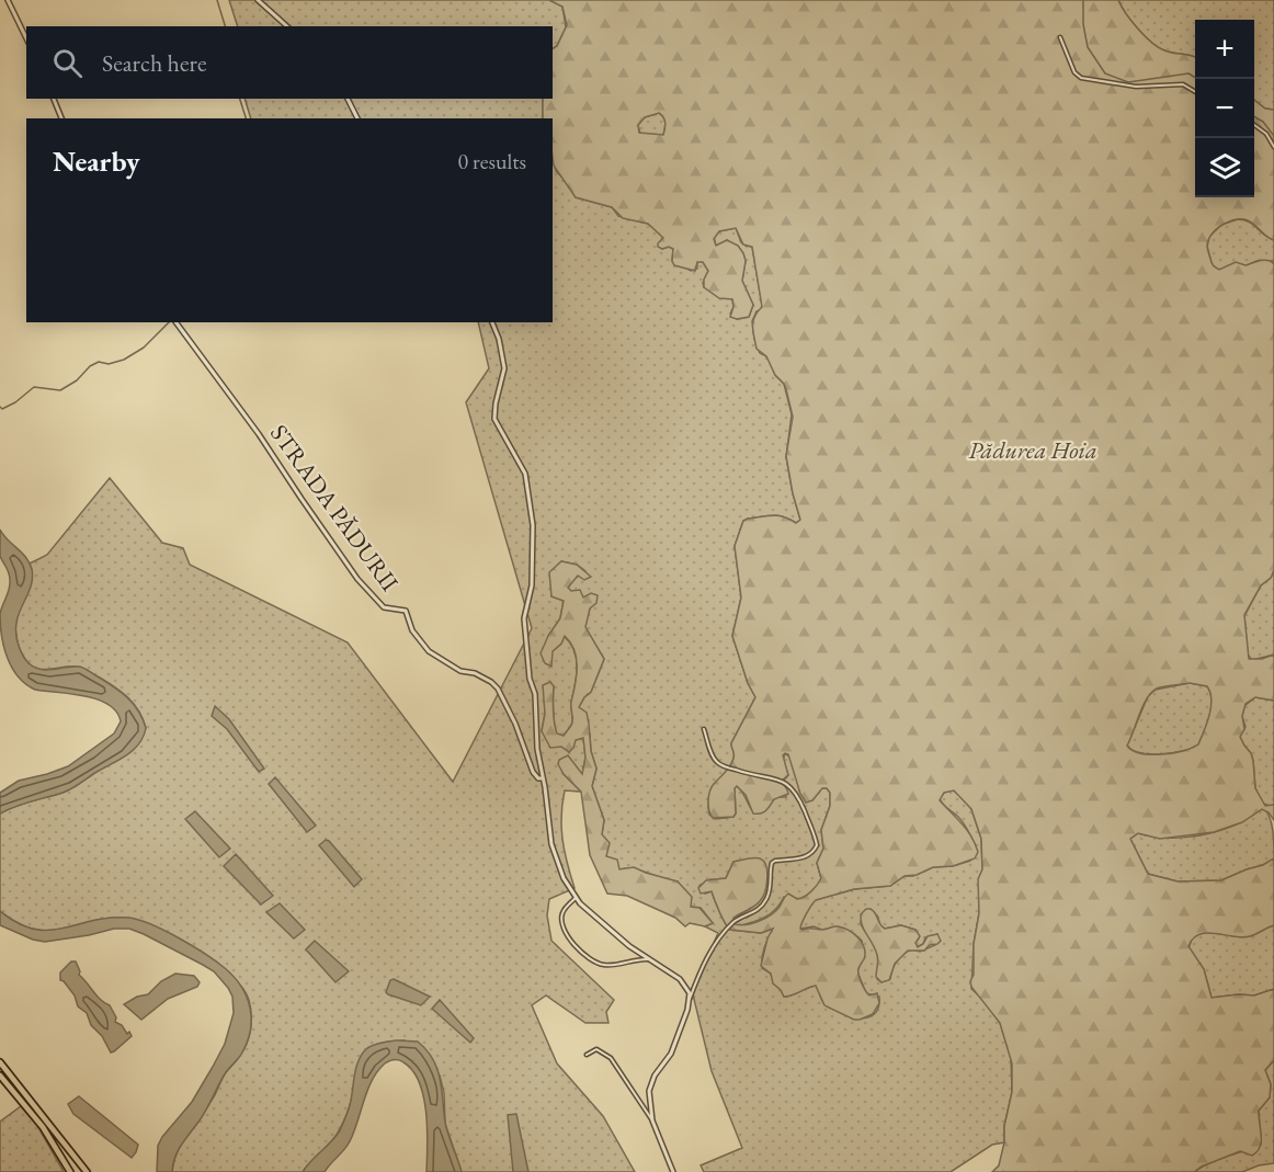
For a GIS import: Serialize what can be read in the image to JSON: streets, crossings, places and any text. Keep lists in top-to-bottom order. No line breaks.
{"streets":{"street":["STRADA PĂDURII"]},"parks":["Pădurea Hoia"],"page":{"map_buttons":["+","−"],"search":"Search here","heading":["Nearby","0 results"]}}
